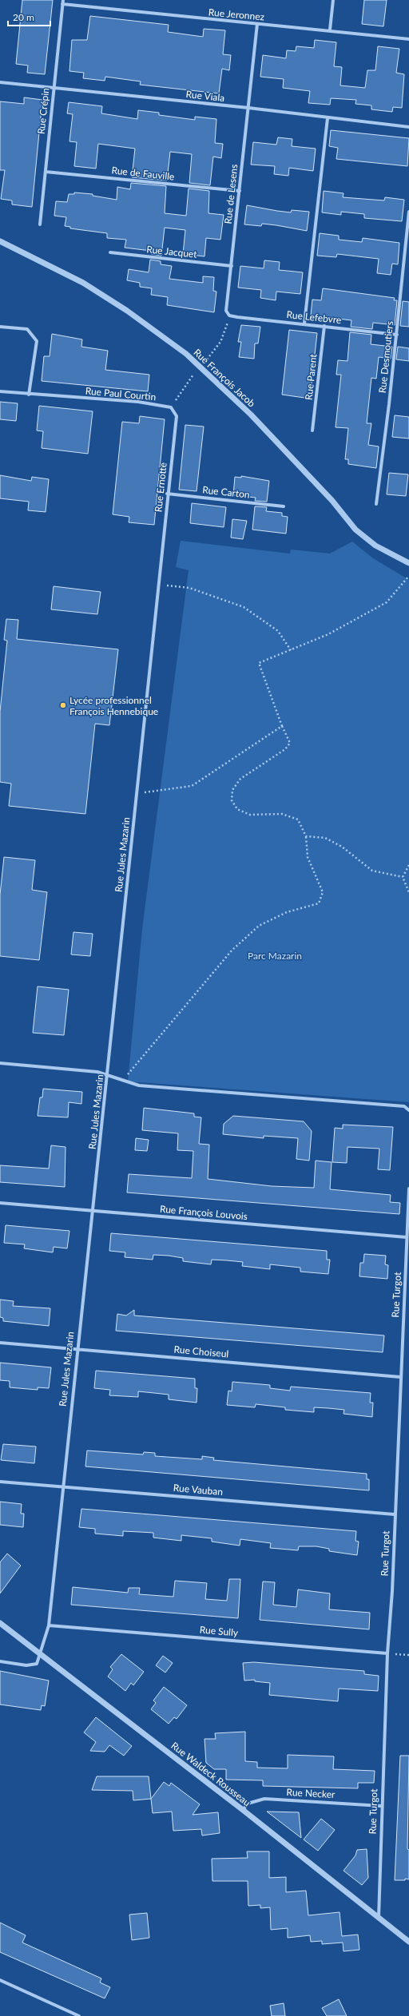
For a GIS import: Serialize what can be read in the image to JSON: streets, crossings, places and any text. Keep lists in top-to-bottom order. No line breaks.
{"streets":{"street":["Rue Jeronnez","Rue Viala","Rue Crépin","Rue de Fauville","Rue de Lesens","Rue Jacquet","Rue Lefebvre","Rue Desmoutiers","Rue Parent","Rue François Jacob","Rue Paul Courtin","Rue Ernotte","Rue Carton","Rue Jules Mazarin","Rue François Louvois","Rue Turgot","Rue Choiseul","Rue Vauban","Rue Sully","Rue Waldeck Rousseau","Rue Necker"]},"crossings":[["Rue Jeronnez","Rue Crépin"],["Rue Jeronnez","Rue de Lesens"],["Rue Viala","Rue Crépin"],["Rue Viala","Rue de Lesens"],["Rue Crépin","Rue de Fauville"],["Rue de Fauville","Rue de Lesens"],["Rue de Lesens","Rue Jacquet"],["Rue de Lesens","Rue Lefebvre"],["Rue Lefebvre","Rue Desmoutiers"],["Rue Lefebvre","Rue Parent"],["Rue Paul Courtin","Rue Ernotte"],["Rue Ernotte","Rue Carton"],["Rue Ernotte","Rue Jules Mazarin"],["Rue Jules Mazarin","Rue François Louvois"],["Rue Jules Mazarin","Rue Choiseul"],["Rue Jules Mazarin","Rue Vauban"],["Rue Jules Mazarin","Rue Sully"],["Rue Jules Mazarin","Rue Waldeck Rousseau"],["Rue François Louvois","Rue Turgot"],["Rue Turgot","Rue Choiseul"],["Rue Turgot","Rue Vauban"],["Rue Turgot","Rue Sully"],["Rue Turgot","Rue Waldeck Rousseau"],["Rue Turgot","Rue Necker"],["Rue Waldeck Rousseau","Rue Necker"]],"parks":["Parc Mazarin"],"places":["Lycée professionnel François Hennebique"],"scale_bar":"20 m"}
